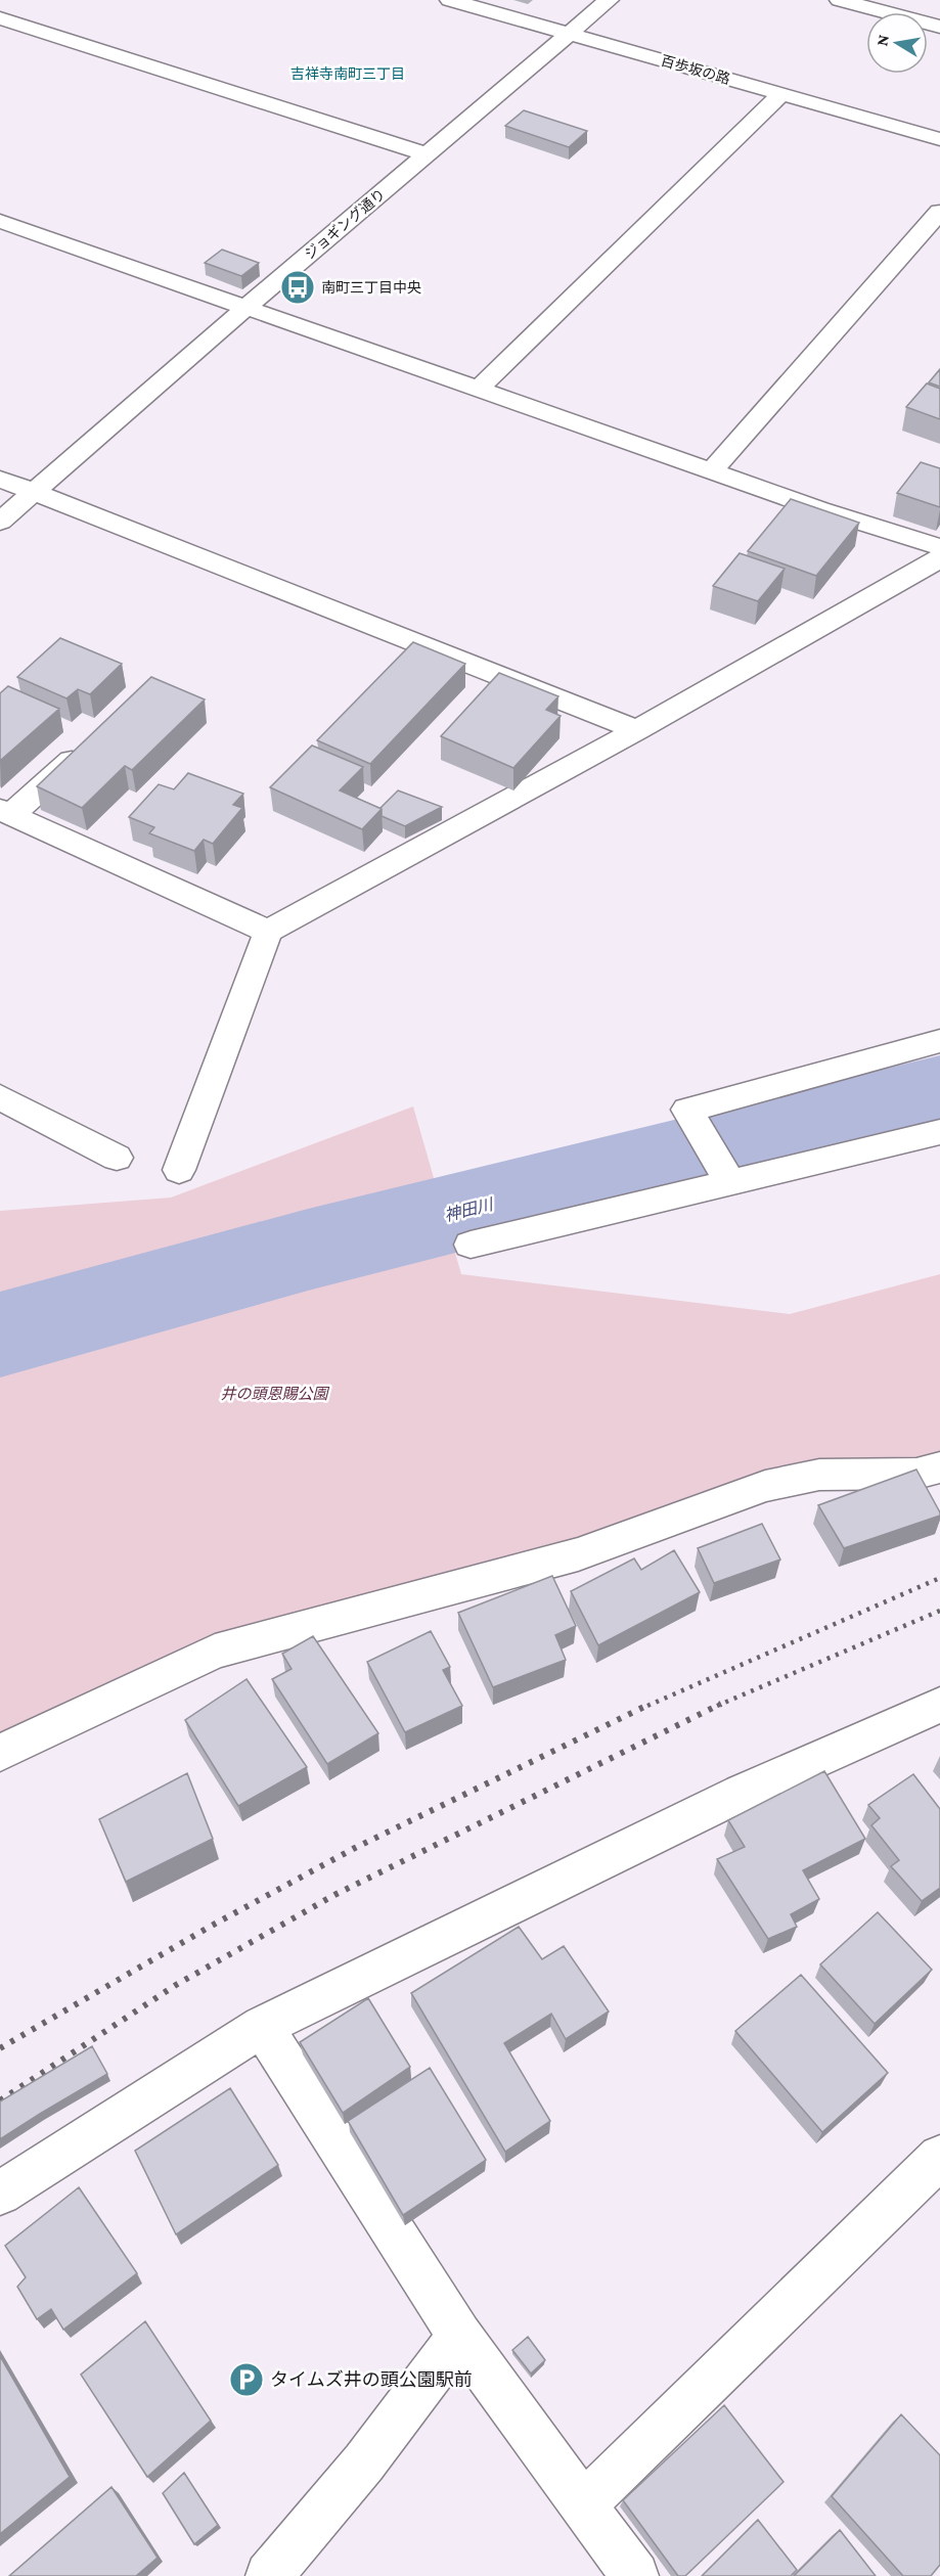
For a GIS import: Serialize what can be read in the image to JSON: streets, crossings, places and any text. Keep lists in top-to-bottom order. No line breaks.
{"streets":{"street":["百歩坂の路","ジョギング通り"]},"crossings":[["百歩坂の路","ジョギング通り"]],"districts":["吉祥寺南町三丁目"],"water":["神田川"],"parks":["井の頭恩賜公園"],"places":{"bus stop":["南町三丁目中央"],"parking":["タイムズ井の頭公園駅前"]},"north":"left"}
